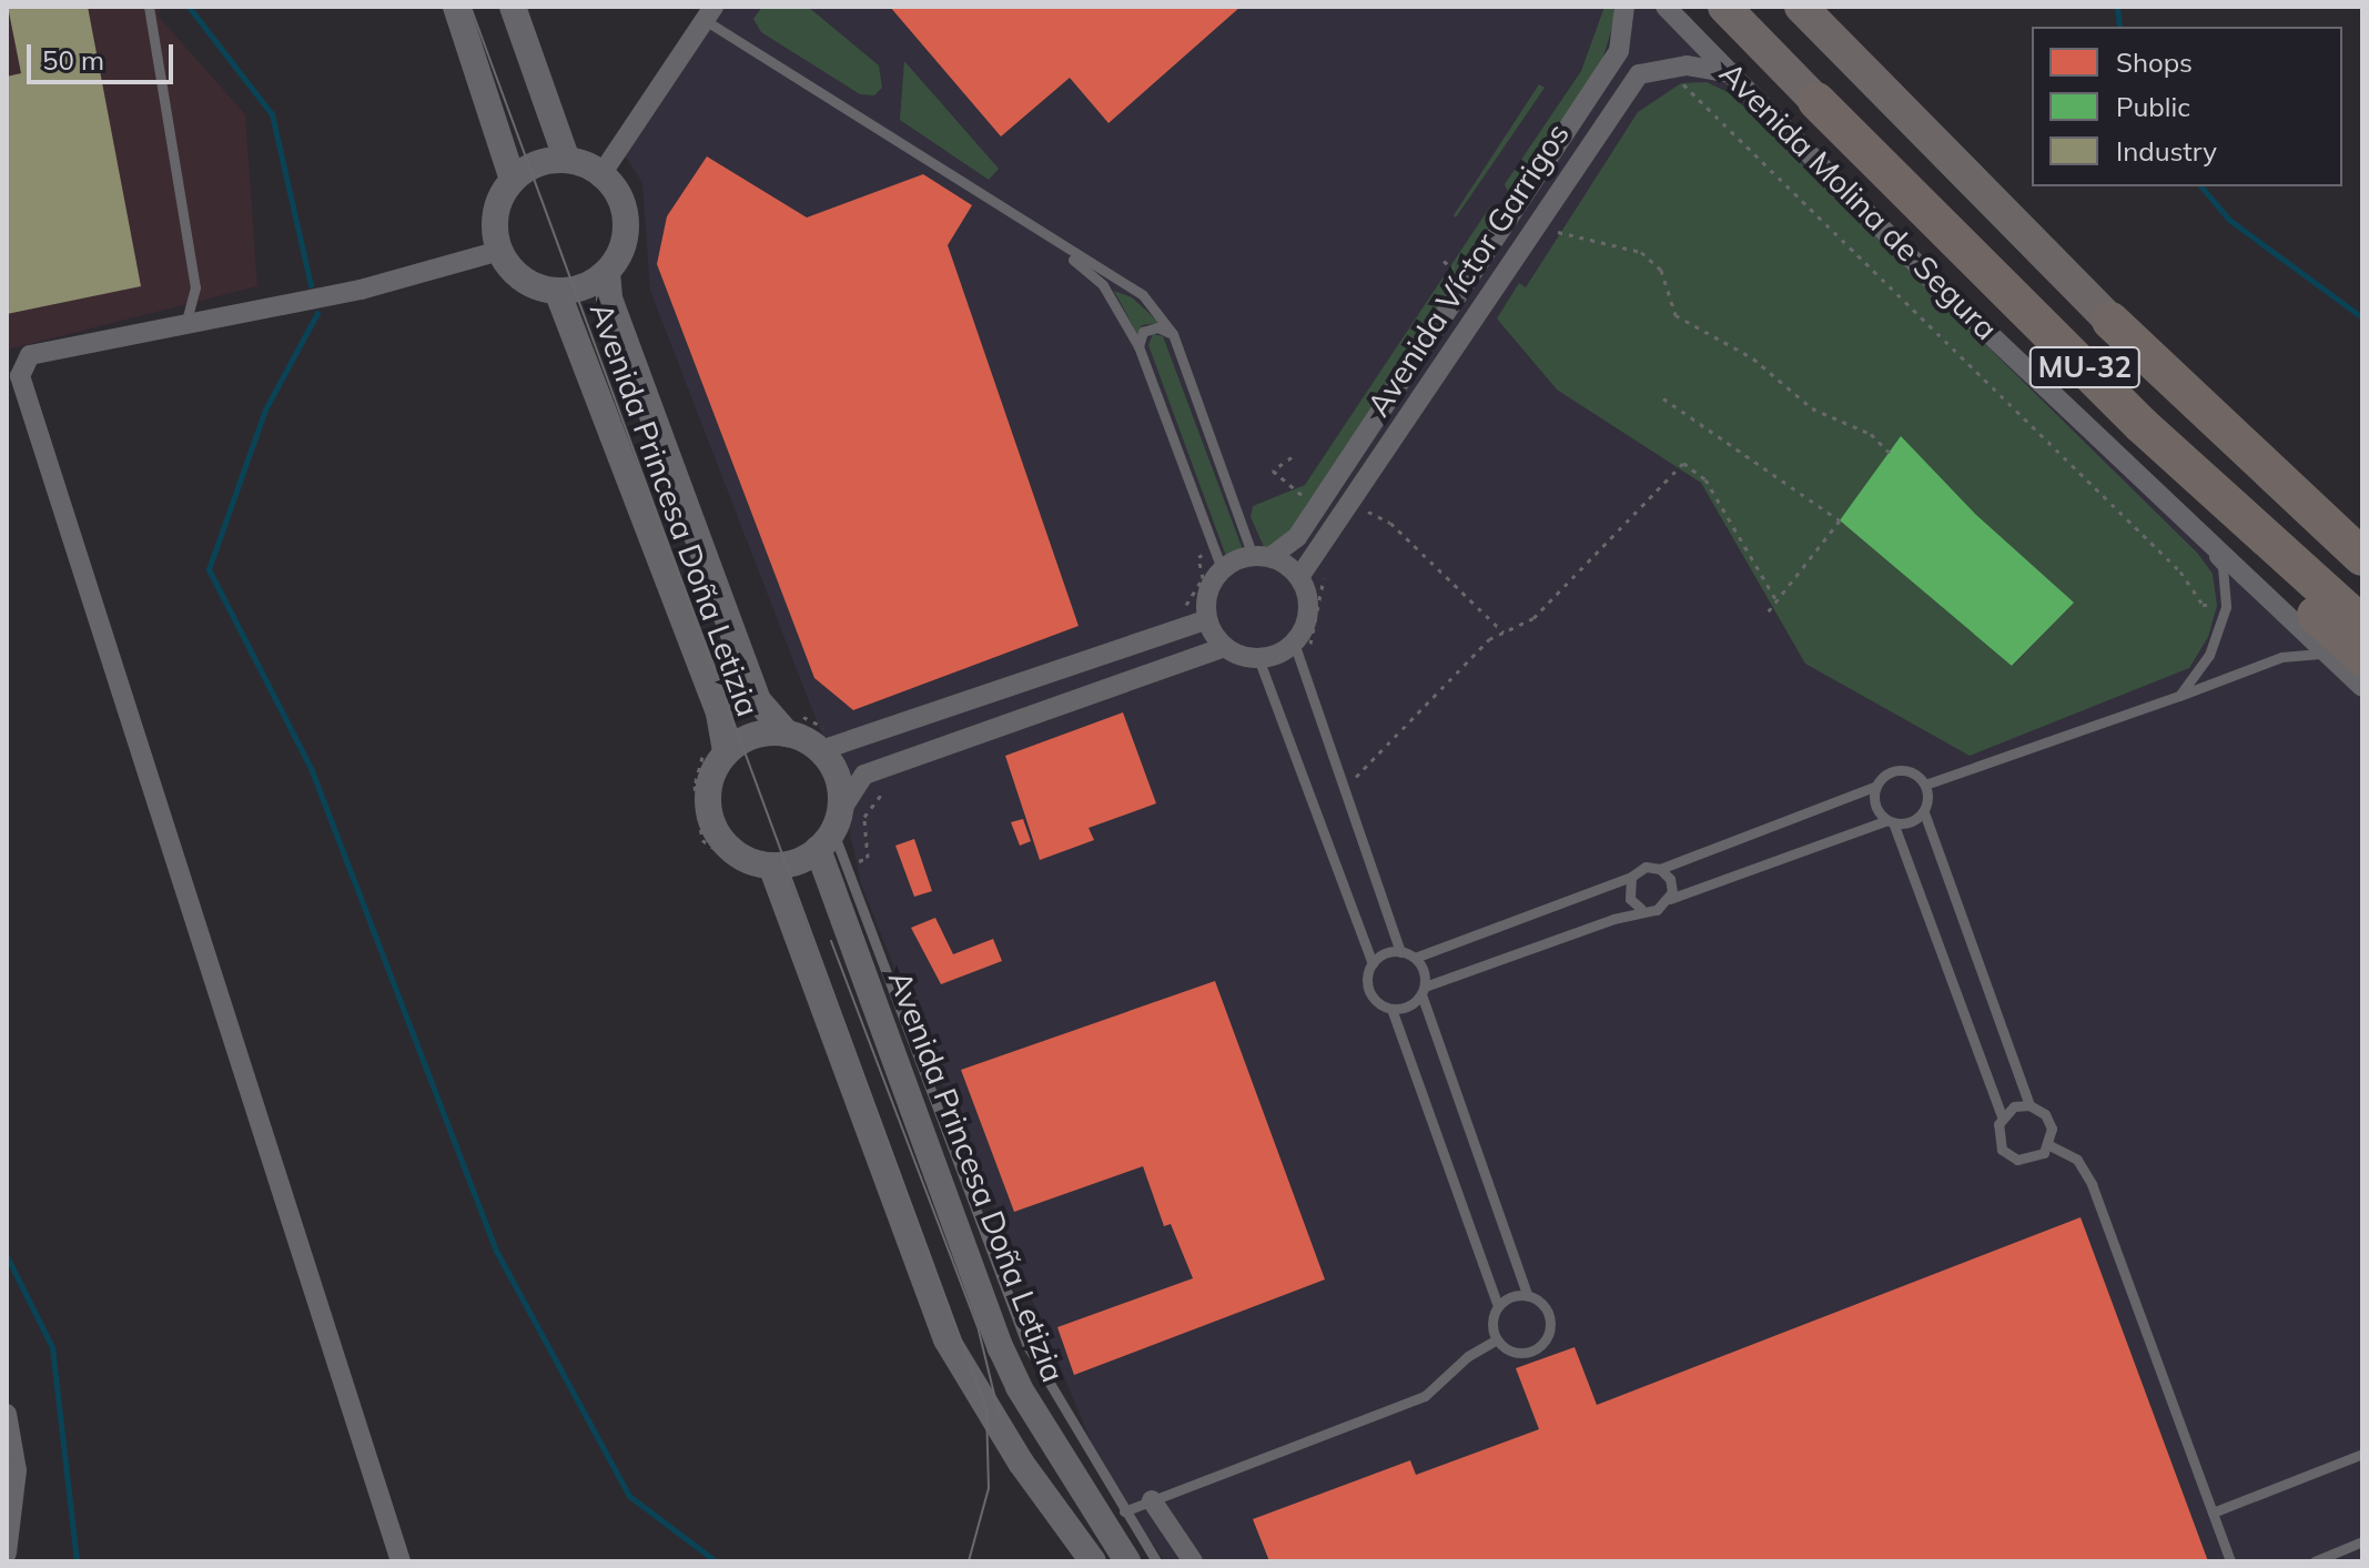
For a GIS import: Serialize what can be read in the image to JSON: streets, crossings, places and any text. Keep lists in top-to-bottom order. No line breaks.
{"streets":{"highway":["MU-32"],"main road":["Avenida Molina de Segura"],"street":["Avenida Víctor Garrigos","Avenida Princesa Doña Letizia"]},"crossings":[["Avenida Molina de Segura","Avenida Víctor Garrigos"],["Avenida Molina de Segura","MU-32"]],"legend":["Shops","Public","Industry"],"scale_bar":"50 m"}
